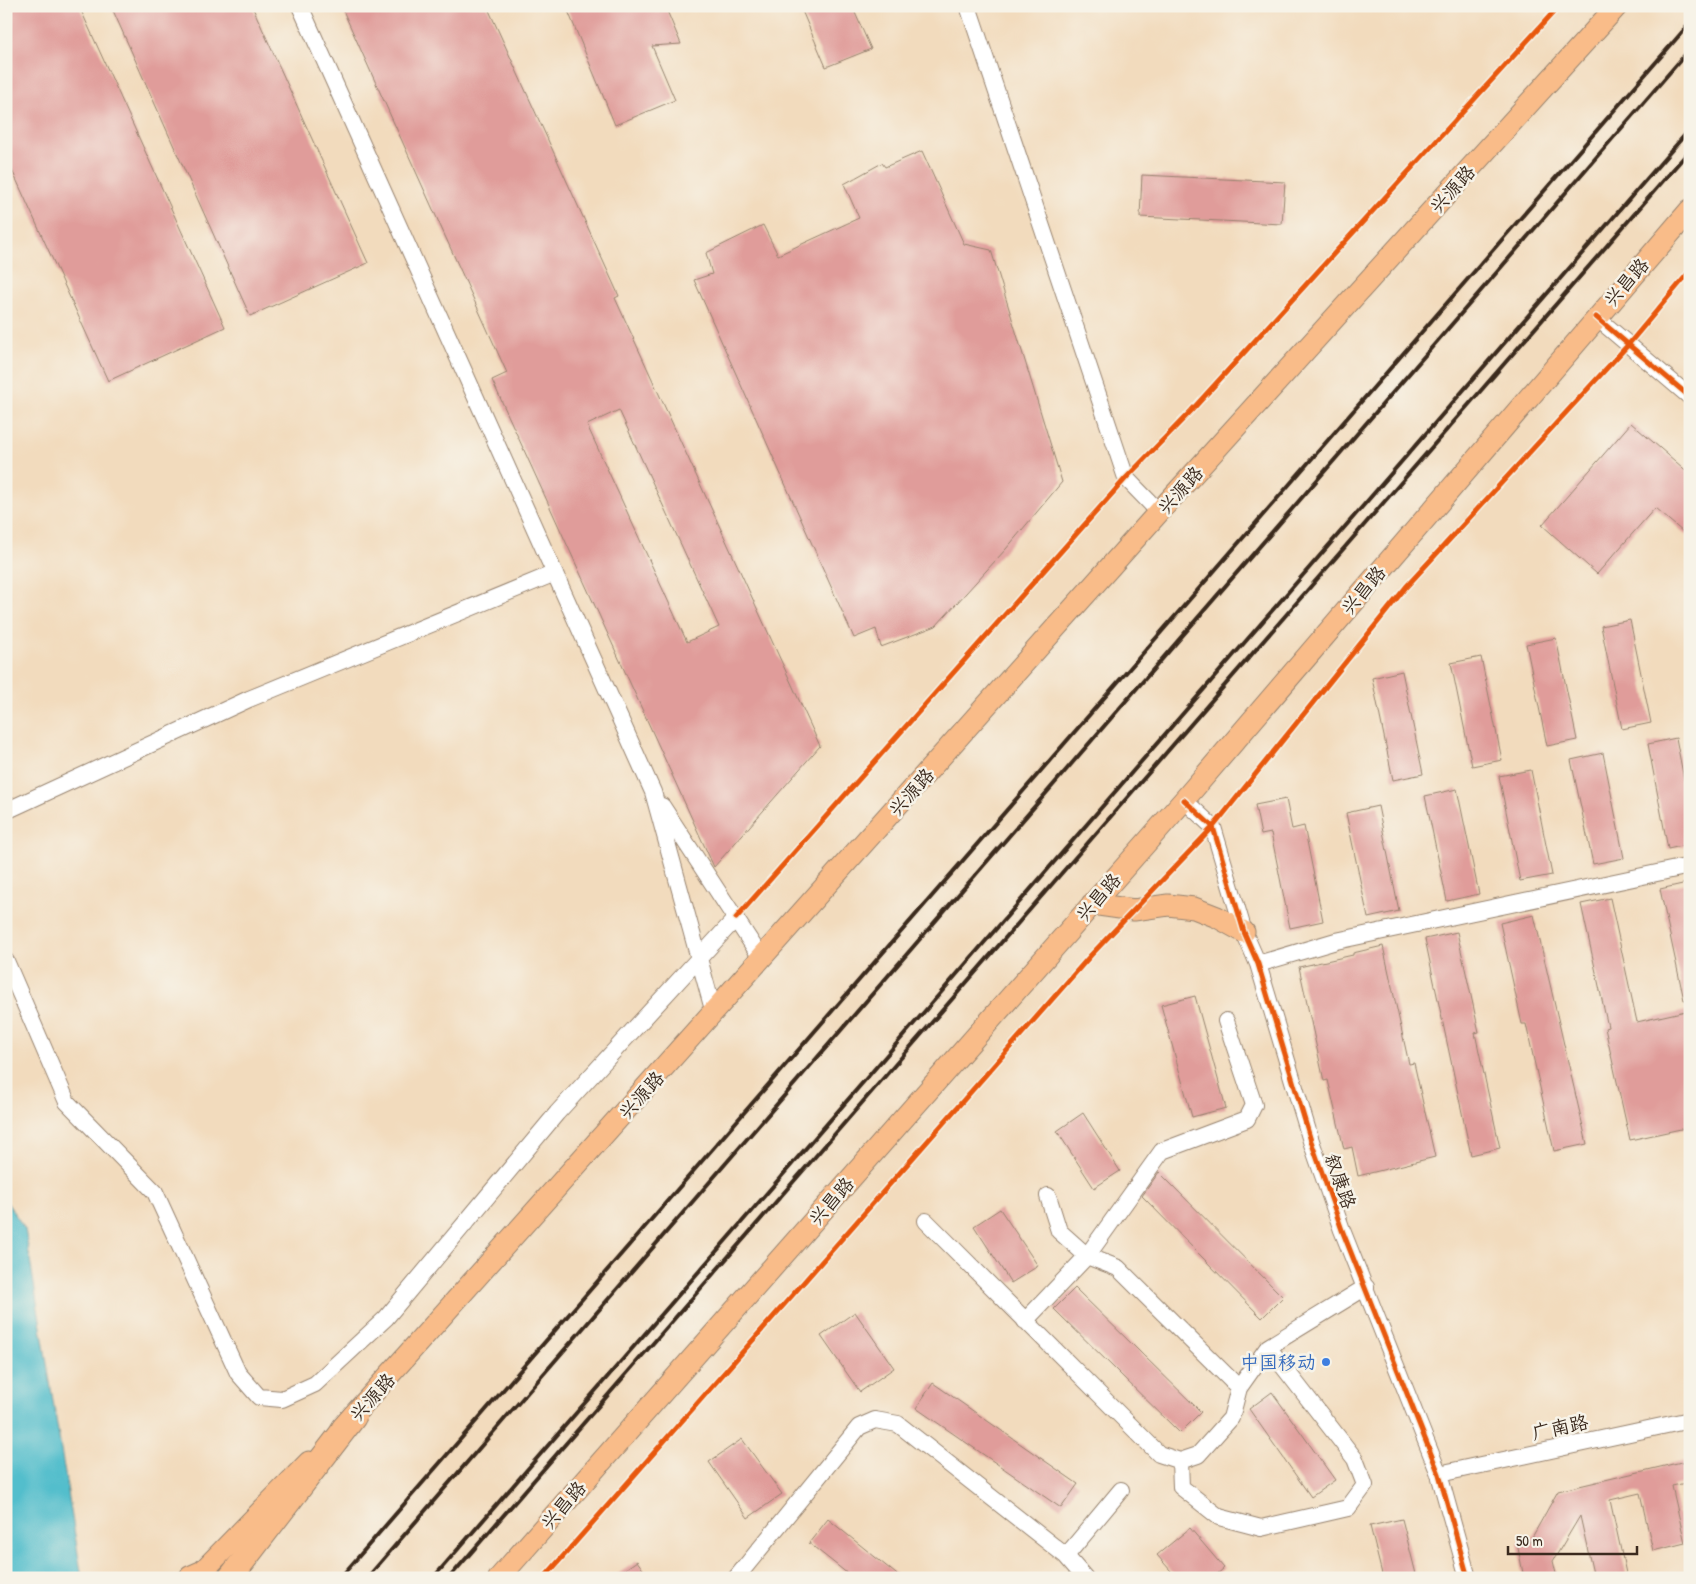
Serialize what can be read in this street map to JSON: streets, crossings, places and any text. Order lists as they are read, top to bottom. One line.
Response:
{"streets":{"main road":["兴源路","兴昌路"],"street":["叙康路","广南路"]},"crossings":[["兴昌路","叙康路"],["叙康路","广南路"]],"places":["中国移动"],"scale_bar":"50 m"}
